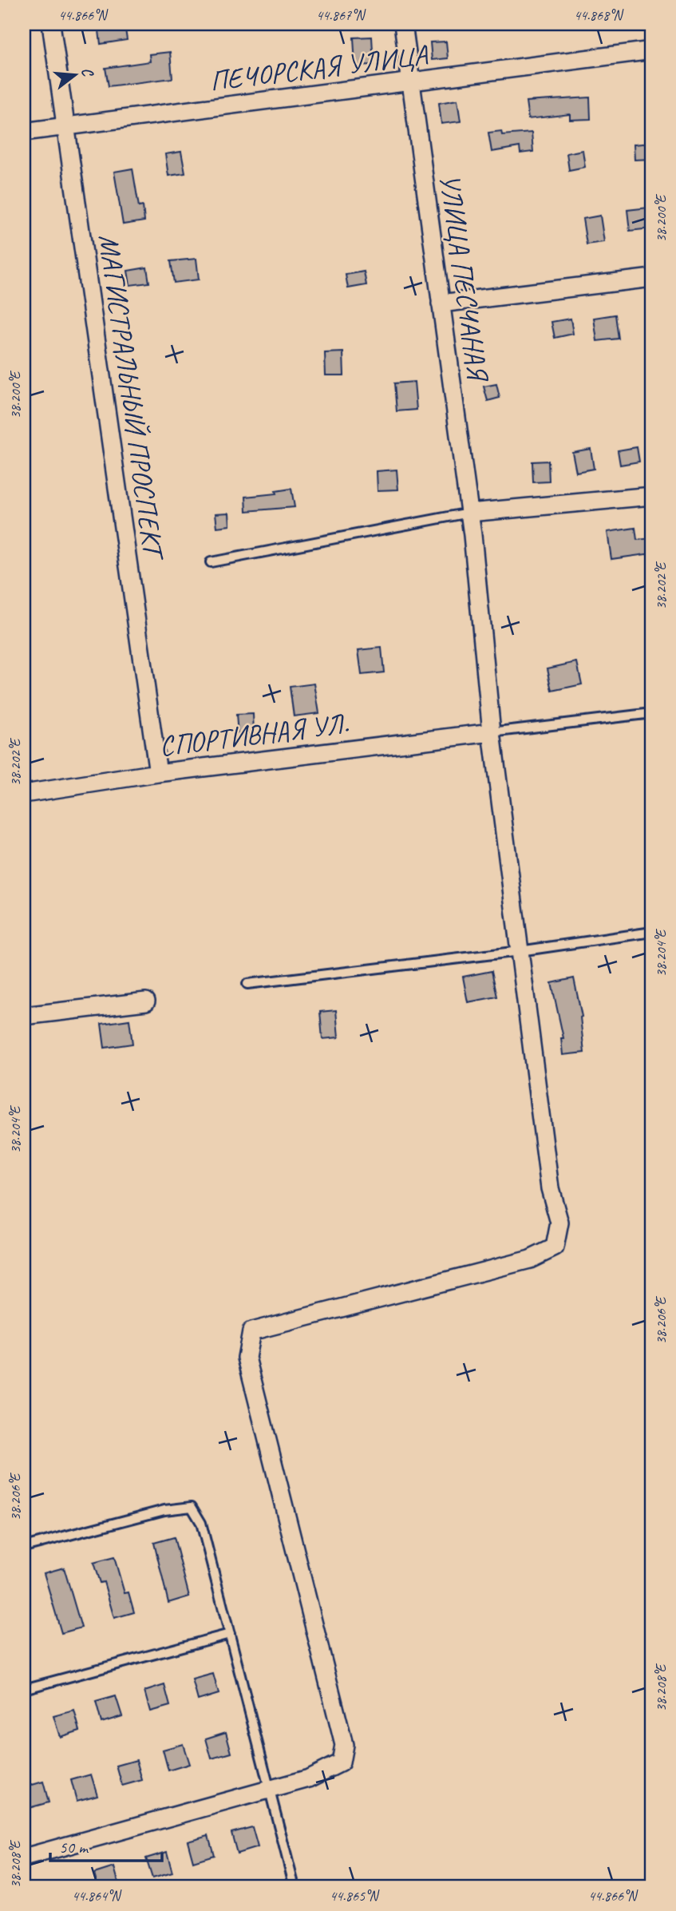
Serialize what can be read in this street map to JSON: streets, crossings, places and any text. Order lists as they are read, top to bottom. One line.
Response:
{"streets":{"street":["ПЕЧОРСКАЯ УЛИЦА","УЛИЦА ПЕСЧАНАЯ","МАГИСТРАЛЬНЫЙ ПРОСПЕКТ","СПОРТИВНАЯ УЛ."]},"crossings":[["ПЕЧОРСКАЯ УЛИЦА","УЛИЦА ПЕСЧАНАЯ"],["ПЕЧОРСКАЯ УЛИЦА","МАГИСТРАЛЬНЫЙ ПРОСПЕКТ"],["УЛИЦА ПЕСЧАНАЯ","СПОРТИВНАЯ УЛ."],["МАГИСТРАЛЬНЫЙ ПРОСПЕКТ","СПОРТИВНАЯ УЛ."]],"scale_bar":"50 m","north":"right","coordinates":["44.866°N","44.867°N","44.868°N","38.200°E","38.202°E","38.204°E","38.206°E","38.208°E","44.864°N","44.865°N"]}
